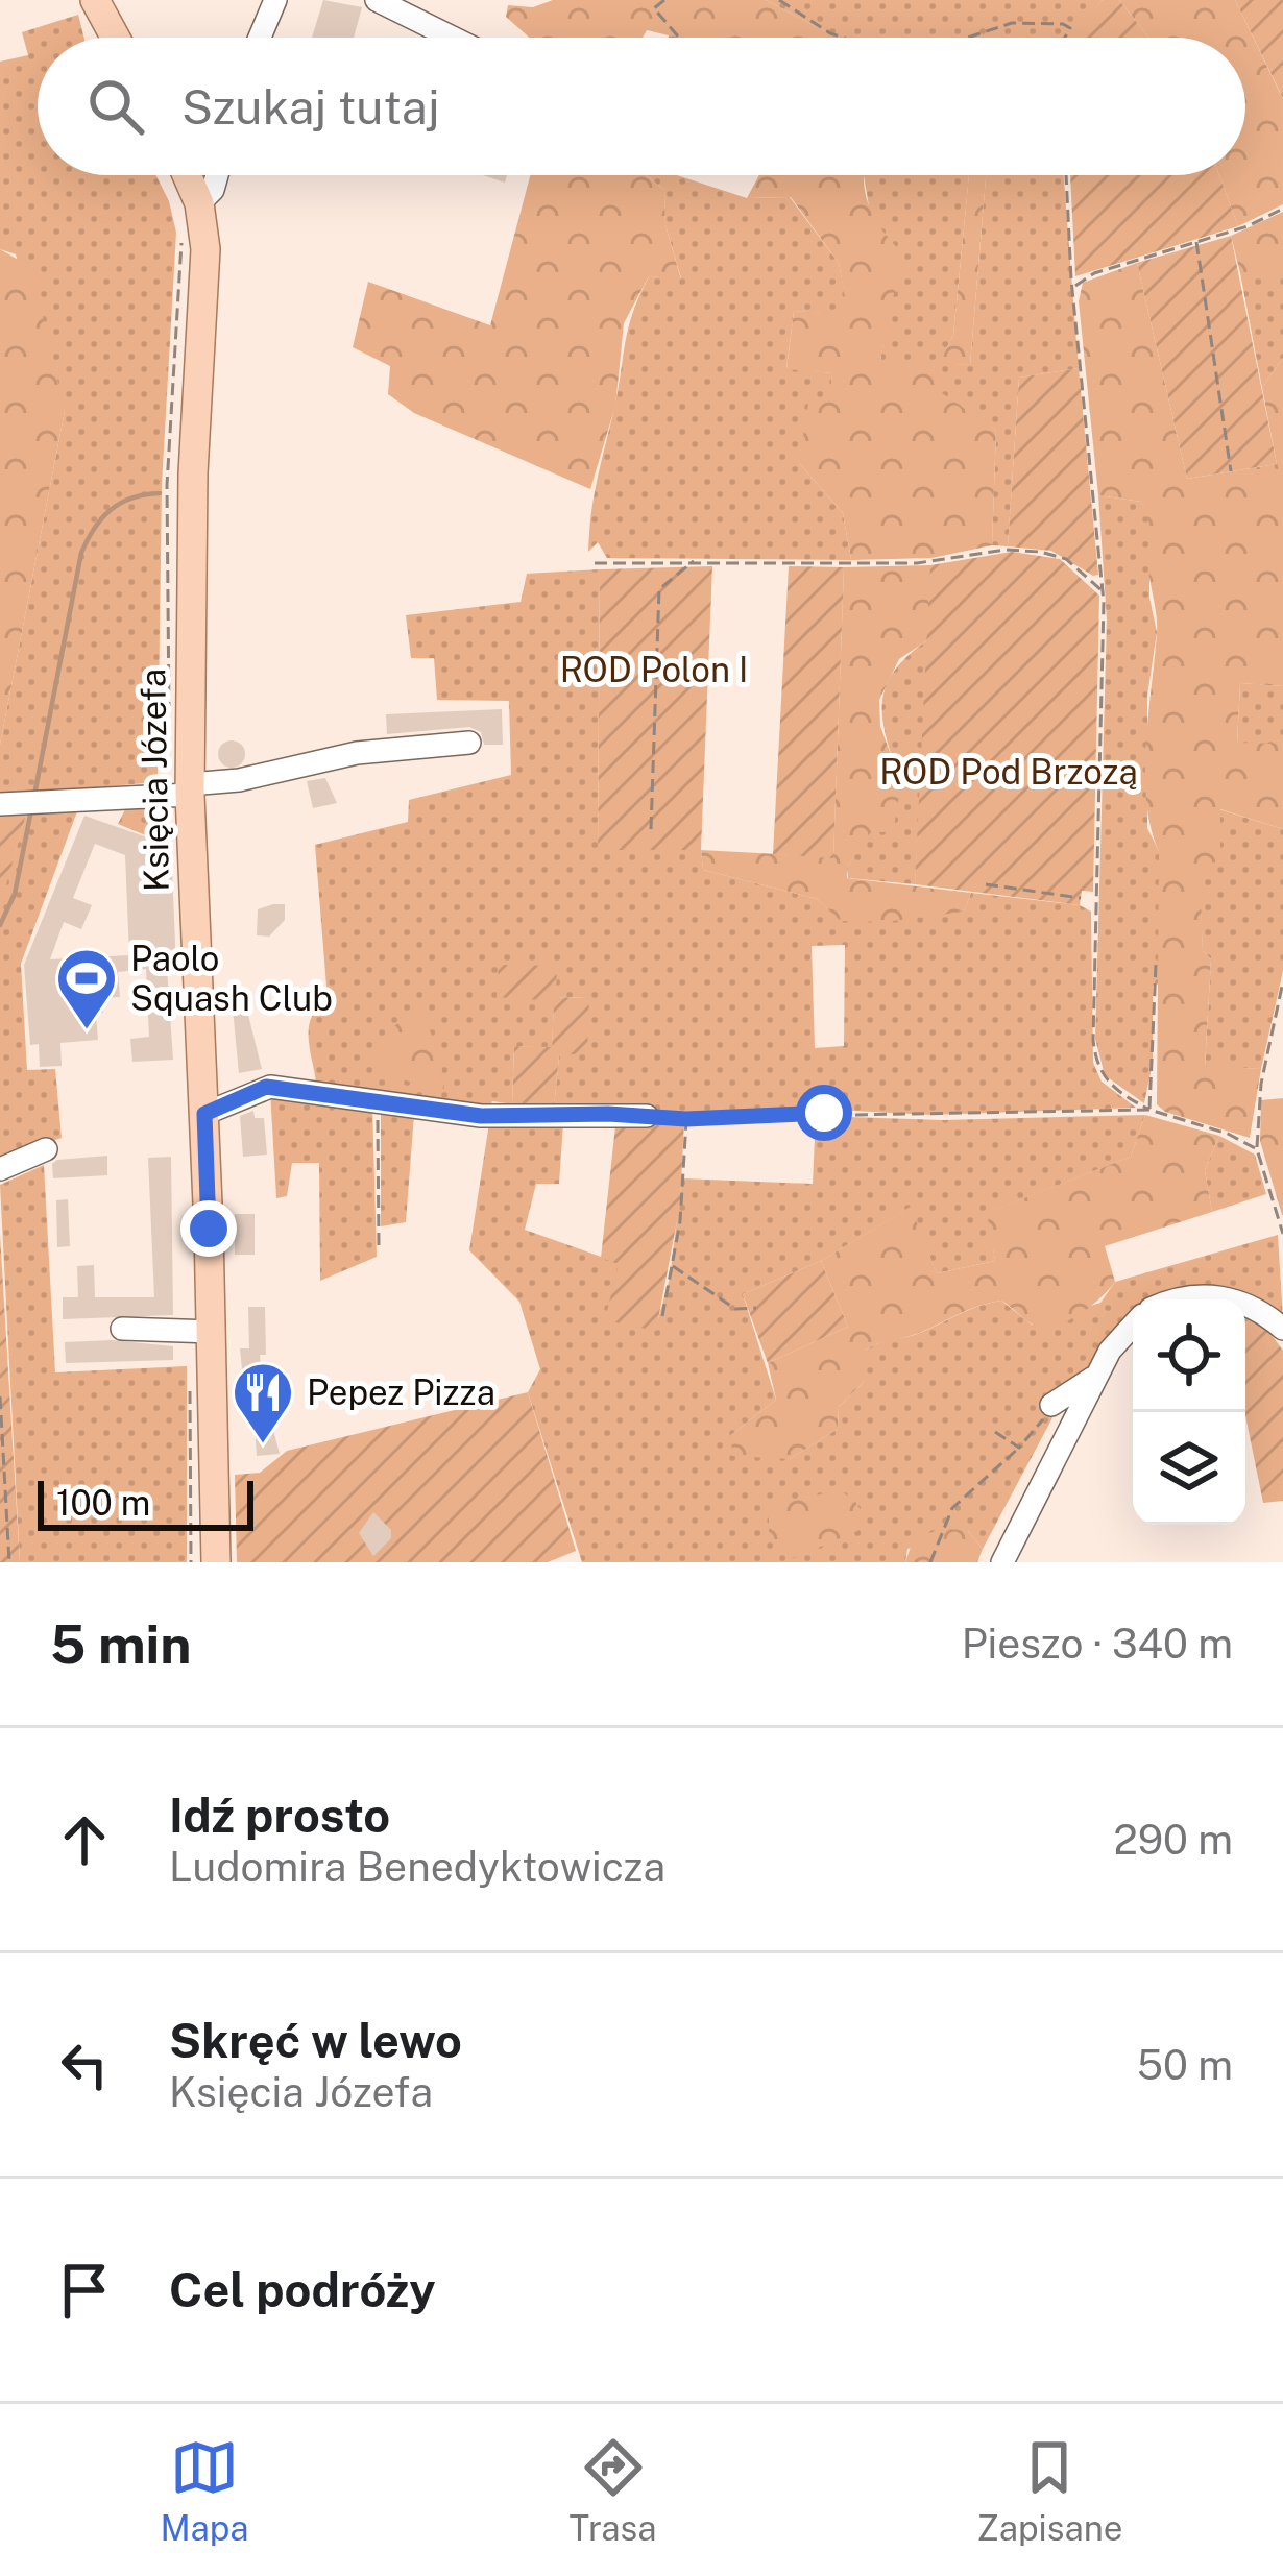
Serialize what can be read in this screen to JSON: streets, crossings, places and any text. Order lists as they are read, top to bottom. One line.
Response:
{"streets":{"main road":["Księcia Józefa"]},"parks":["ROD Polon I","ROD Pod Brzozą"],"places":{"sports":["Paolo Squash Club"],"restaurant":["Pepez Pizza"]},"scale_bar":"100 m","page":{"search":"Szukaj tutaj","scale":"100 m","heading":["5 min","Pieszo · 340 m"],"list":[["Idź prosto","Ludomira Benedyktowicza","290 m"],["Skręć w lewo","Księcia Józefa","50 m"],"Cel podróży"],"nav":["Mapa","Trasa","Zapisane"]}}
